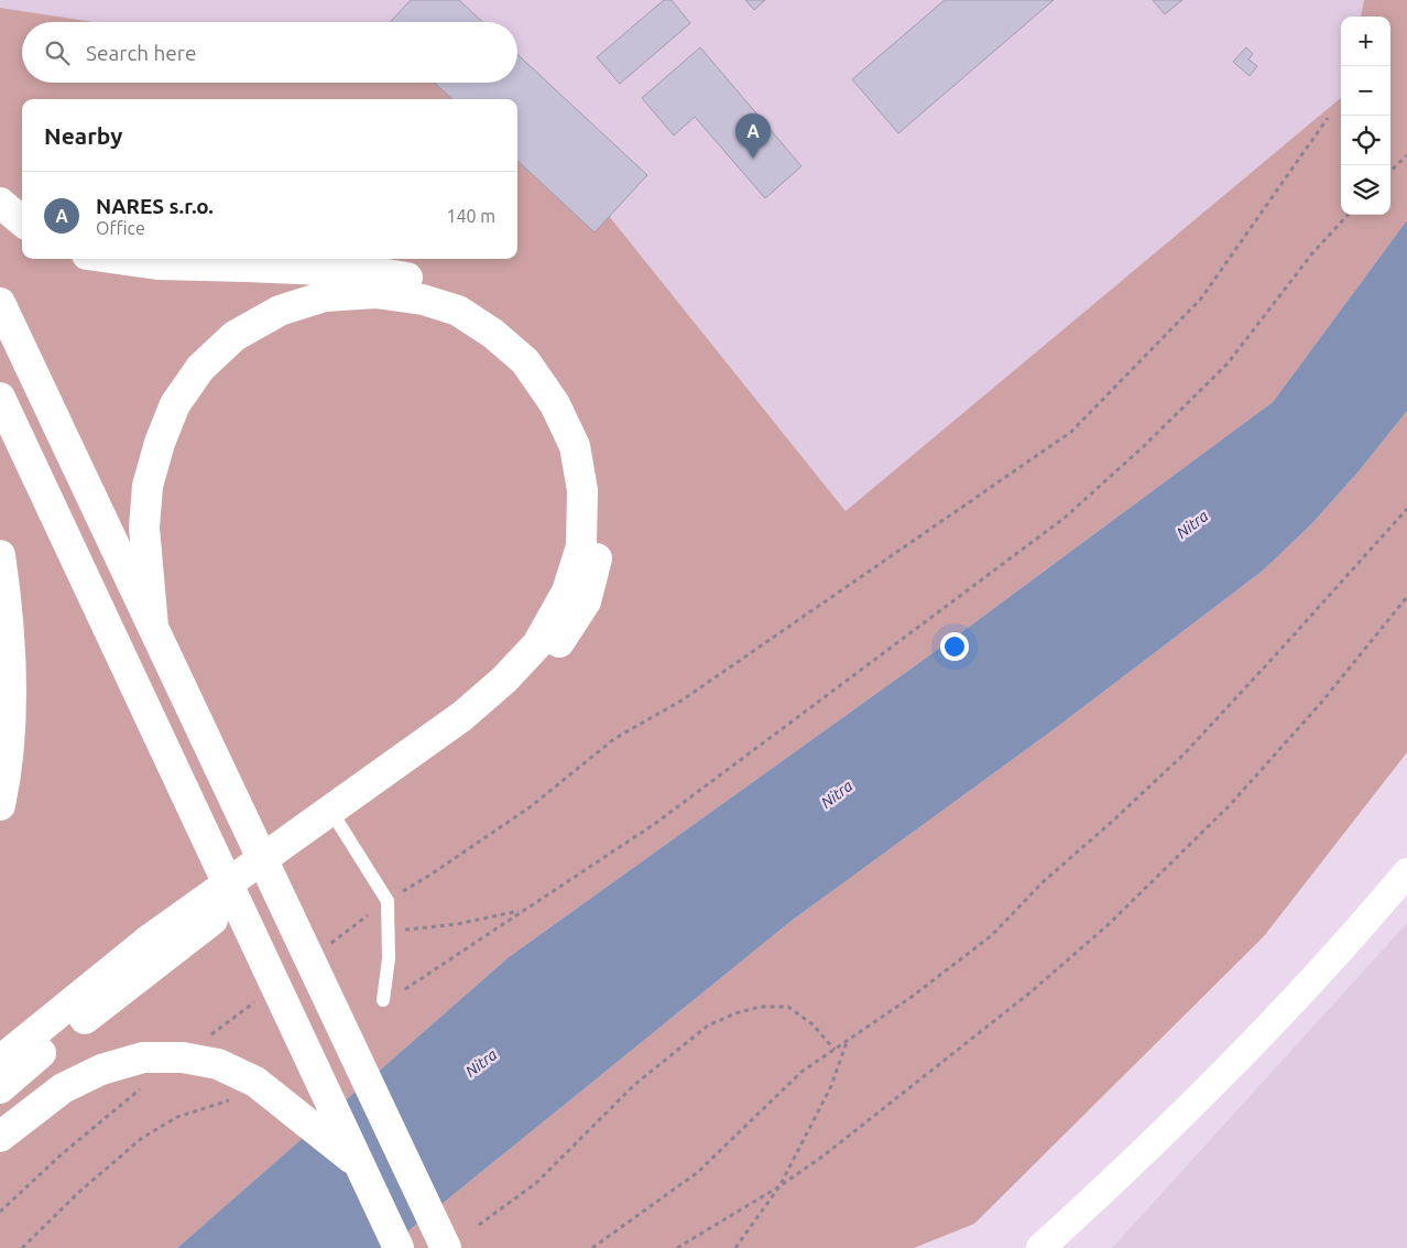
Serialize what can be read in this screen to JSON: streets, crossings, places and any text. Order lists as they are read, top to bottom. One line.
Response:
{"water":["Nitra"],"page":{"map_buttons":["+","−"],"search":"Search here","heading":"Nearby","pins":"A","list":[{"mark":"A","name":"NARES s.r.o.","note":"Office","value":"140 m"}]}}
